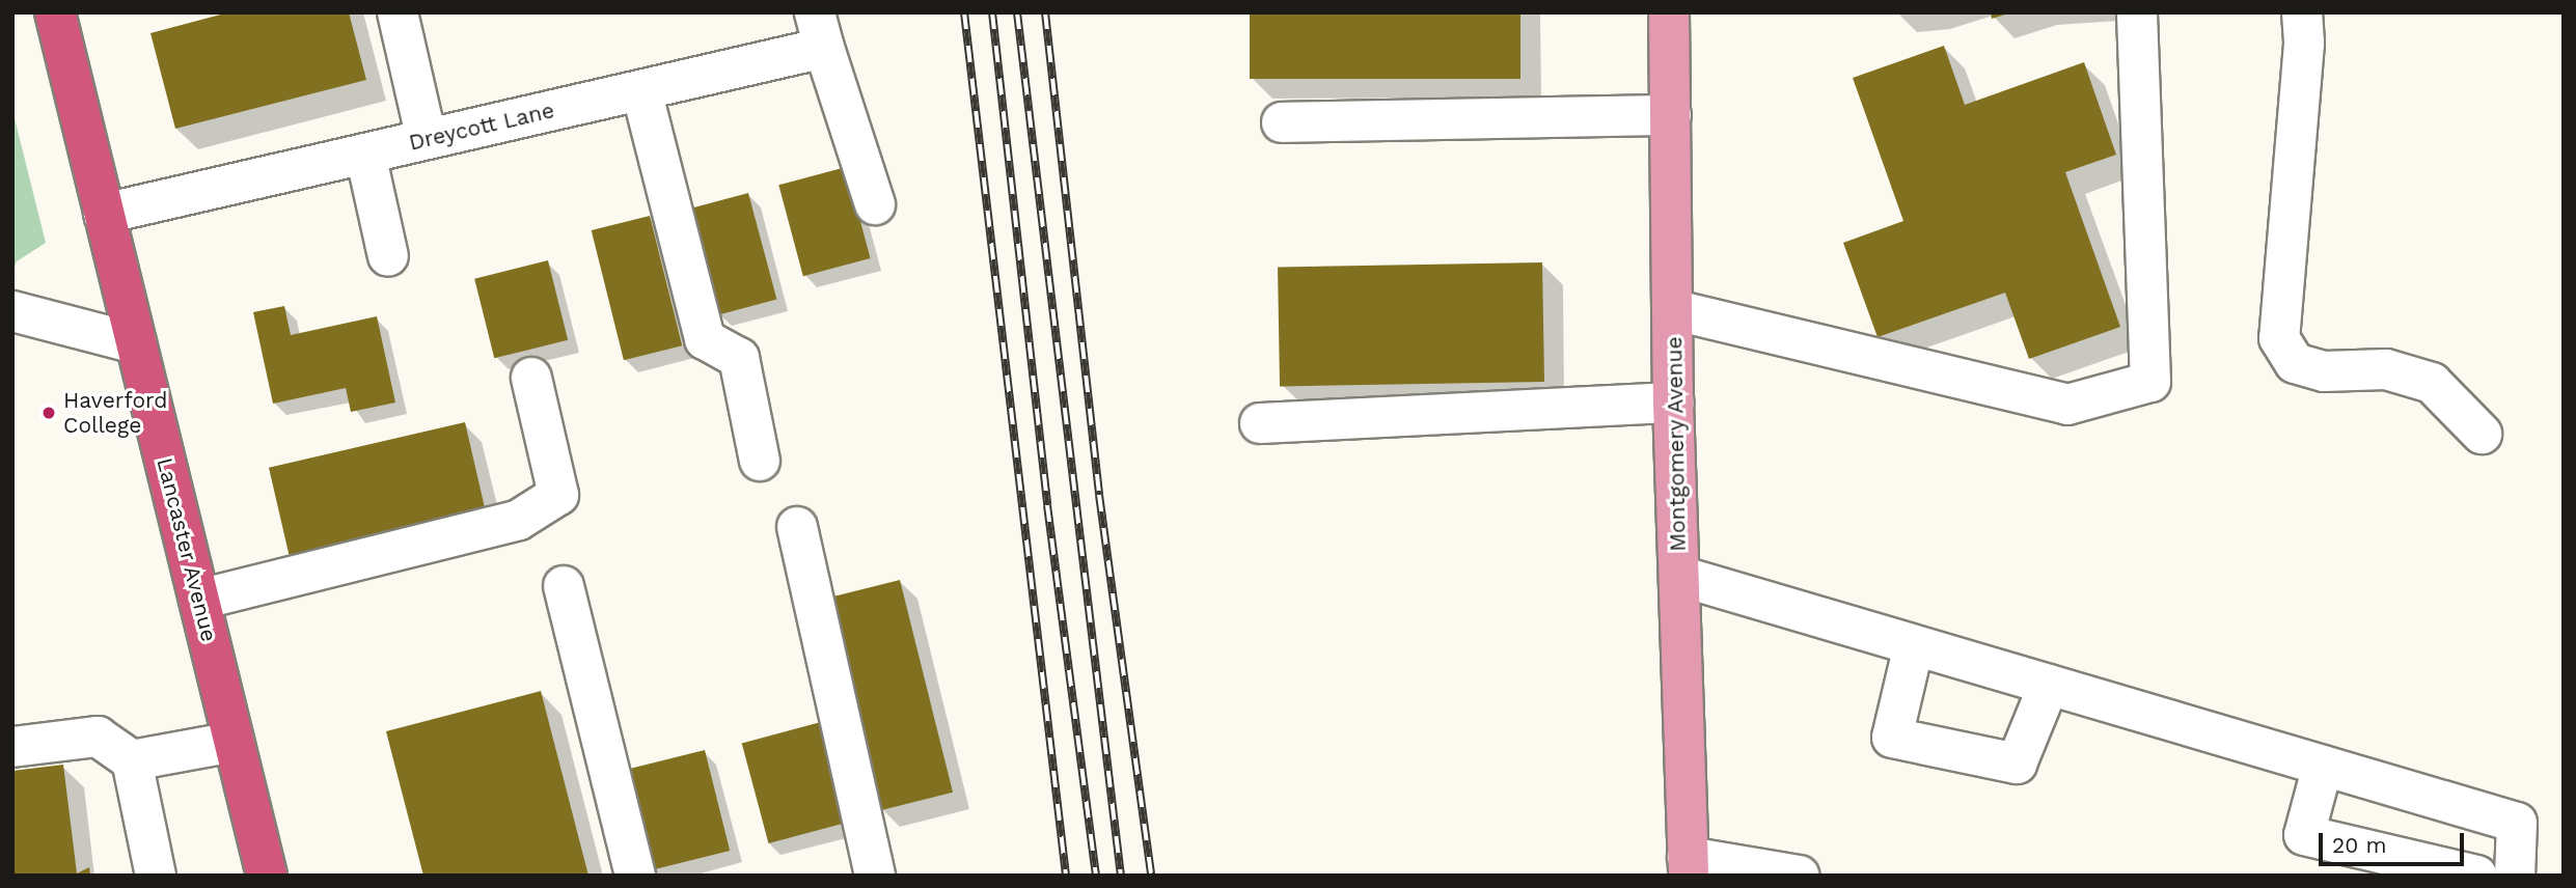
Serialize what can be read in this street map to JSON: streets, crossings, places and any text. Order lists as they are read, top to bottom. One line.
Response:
{"streets":{"highway":["Lancaster Avenue"],"main road":["Montgomery Avenue"],"street":["Dreycott Lane"]},"crossings":[["Dreycott Lane","Lancaster Avenue"]],"places":["Haverford College"],"scale_bar":"20 m"}
